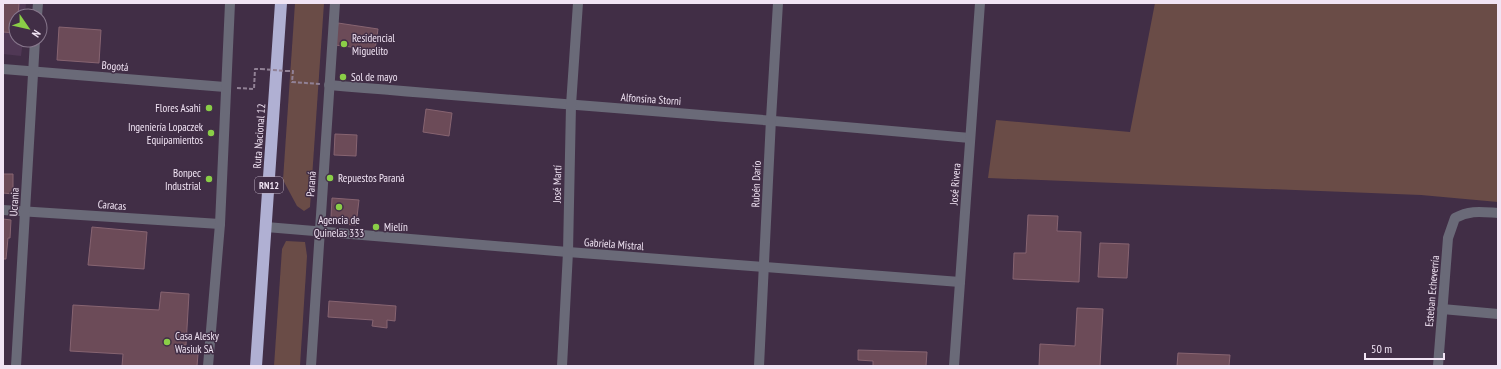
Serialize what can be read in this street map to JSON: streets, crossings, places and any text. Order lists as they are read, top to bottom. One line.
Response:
{"streets":{"highway":["Ruta Nacional 12","RN12"],"street":["Bogotá","Alfonsina Storni","Paraná","José Martí","Rubén Darío","José Rivera","Ucrania","Caracas","Gabriela Mistral","Esteban Echeverría"]},"crossings":[["Bogotá","Ucrania"],["Alfonsina Storni","Paraná"],["Alfonsina Storni","José Martí"],["Alfonsina Storni","Rubén Darío"],["Alfonsina Storni","José Rivera"],["Ruta Nacional 12","Gabriela Mistral"],["Paraná","Gabriela Mistral"],["José Martí","Gabriela Mistral"],["Rubén Darío","Gabriela Mistral"],["José Rivera","Gabriela Mistral"],["Ucrania","Caracas"]],"places":["Residencial Miguelito","Sol de mayo","Flores Asahi","Ingeniería Lopaczek Equipamientos","Repuestos Paraná","Bonpec Industrial","Agencia de Quinelas 333","Mielín","Casa Alesky Wasiuk SA"],"scale_bar":"50 m","north":"bottom right"}
